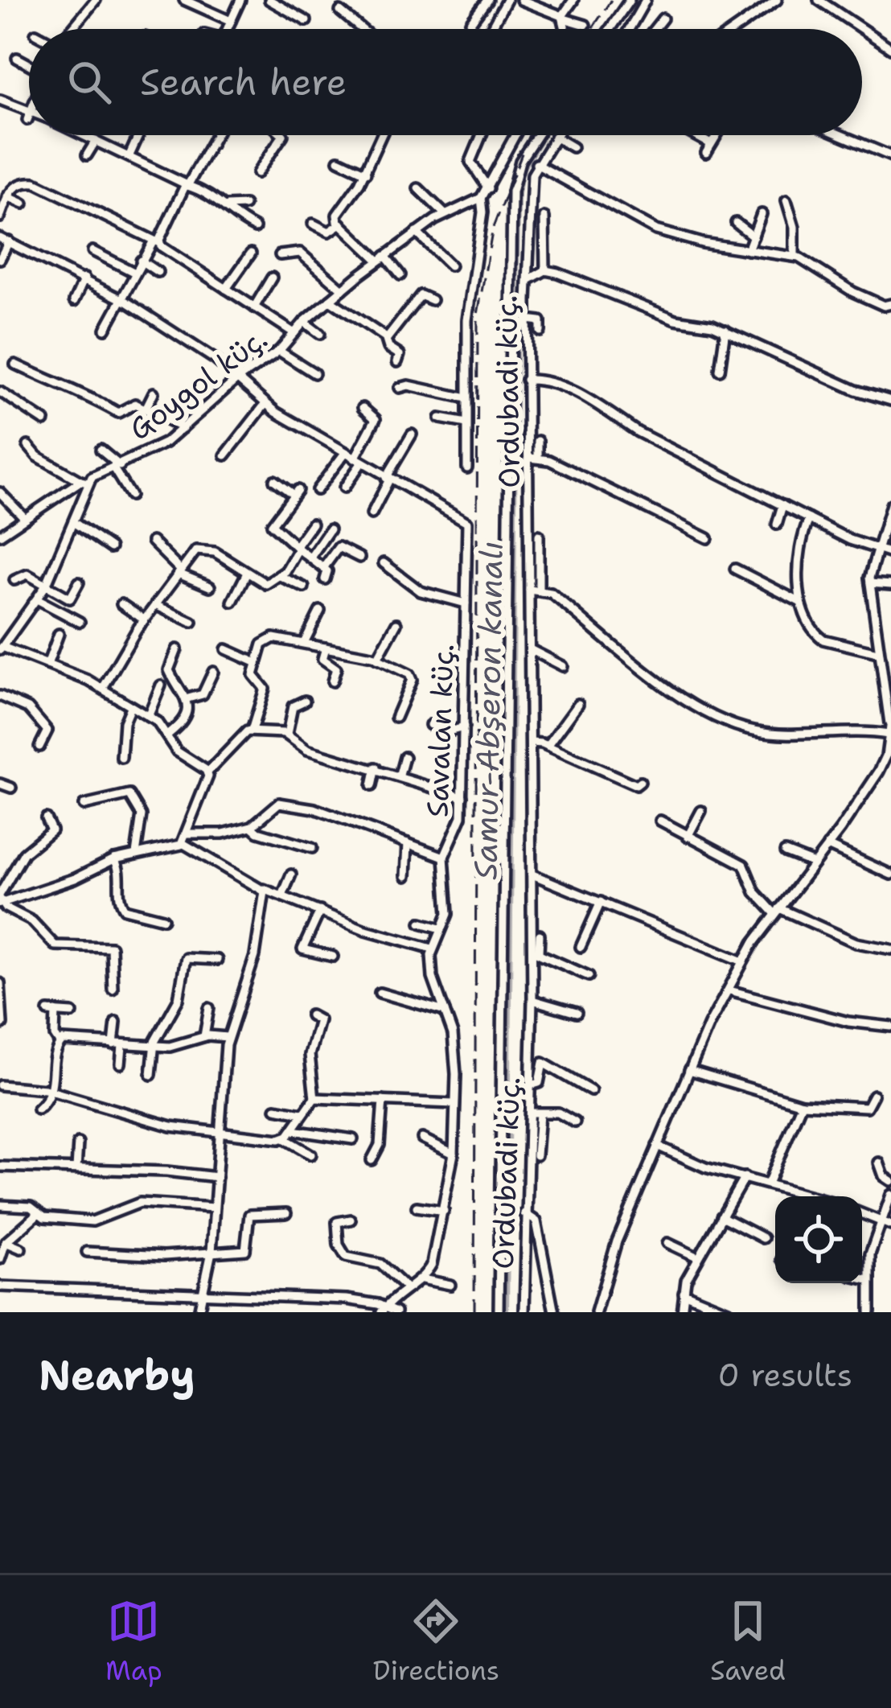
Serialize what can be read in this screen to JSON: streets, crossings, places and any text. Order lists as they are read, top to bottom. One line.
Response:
{"streets":{"street":["Goygol küç.","Ordubadi küç.","Savalan küç."]},"water":["Samur-Abşeron kanalı"],"page":{"search":"Search here","heading":["Nearby","0 results"],"nav":["Map","Directions","Saved"]}}
